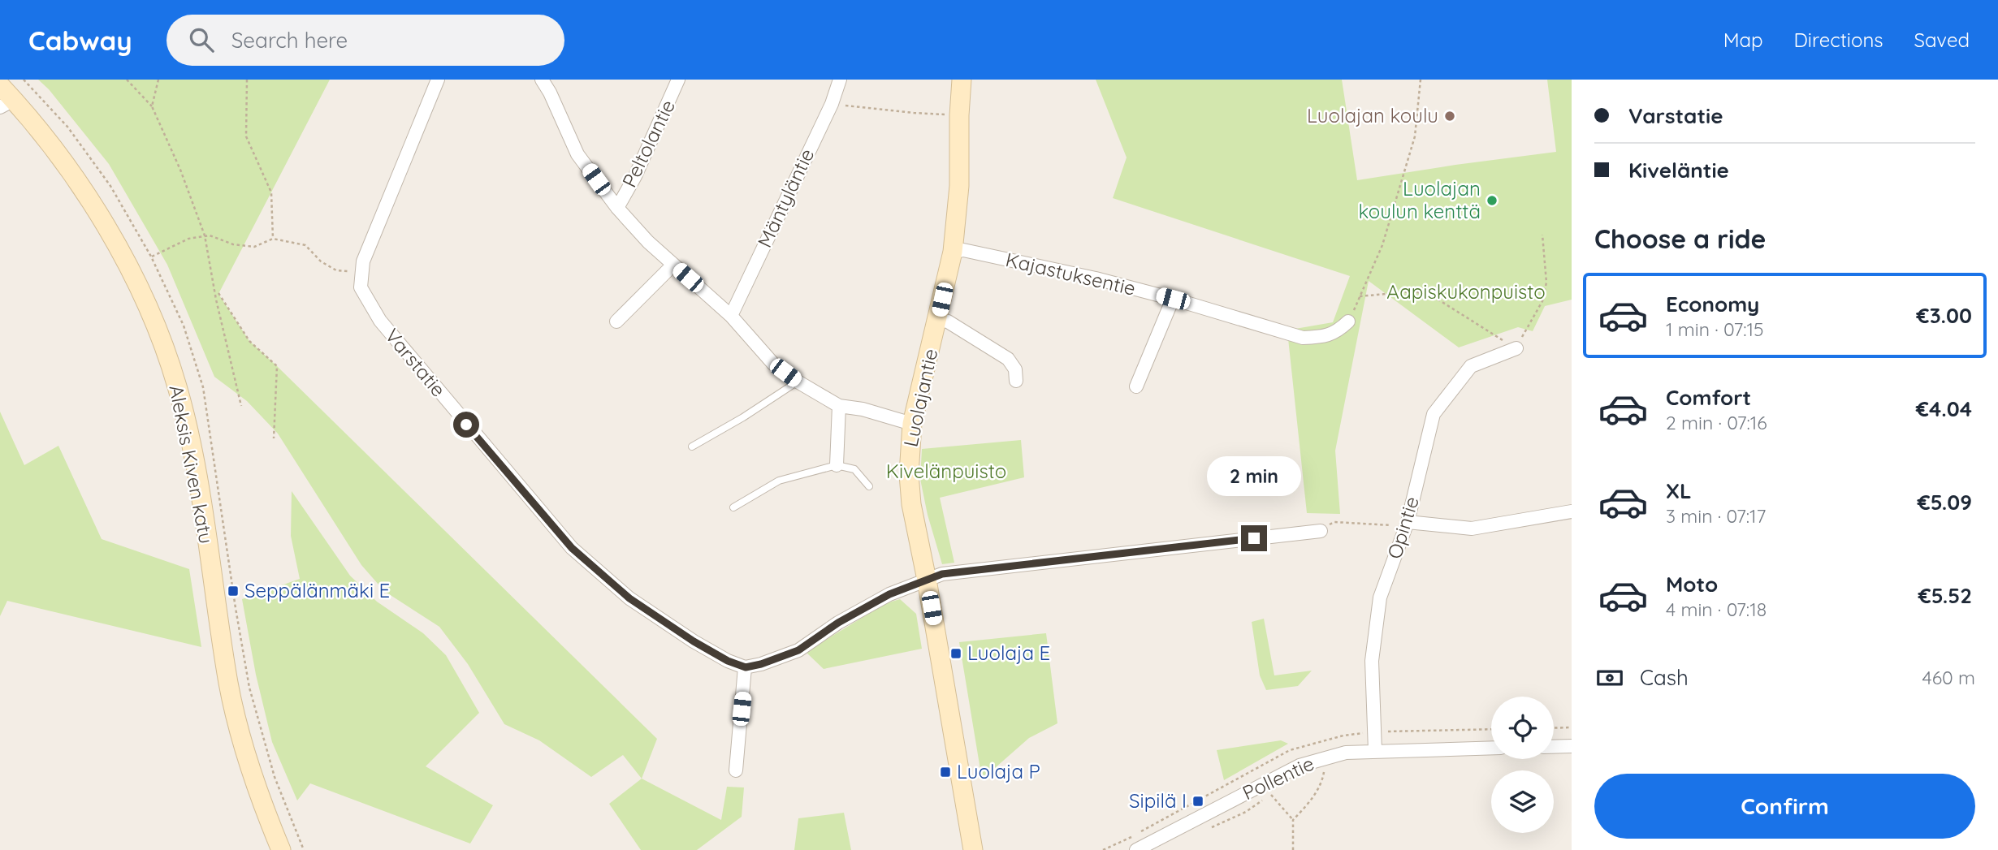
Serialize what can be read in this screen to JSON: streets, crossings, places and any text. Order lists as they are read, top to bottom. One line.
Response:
{"streets":{"main road":["Luolajantie","Aleksis Kiven katu"],"street":["Peltolantie","Mäntyläntie","Kajastuksentie","Varstatie","Opintie","Pollentie"]},"crossings":[["Kajastuksentie","Luolajantie"],["Opintie","Pollentie"]],"parks":["Aapiskukonpuisto","Kivelänpuisto"],"places":{"other":["Luolajan koulu","Luolajan koulun kenttä"],"transit":["Seppälänmäki E","Luolaja E","Luolaja P","Sipilä I"]},"page":{"header":"Cabway","search":"Search here","nav":["Map","Directions","Saved"],"banner":["Varstatie","Kiveläntie"],"heading":"Choose a ride","list":[{"name":"Economy","note":"1 min · 07:15","value":"€3.00"},{"name":"Comfort","note":"2 min · 07:16","value":"€4.04"},{"name":"XL","note":"3 min · 07:17","value":"€5.09"},{"name":"Moto","note":"4 min · 07:18","value":"€5.52"}],"bubble":"2 min","pay":["Cash","460 m"],"buttons":"Confirm"}}
